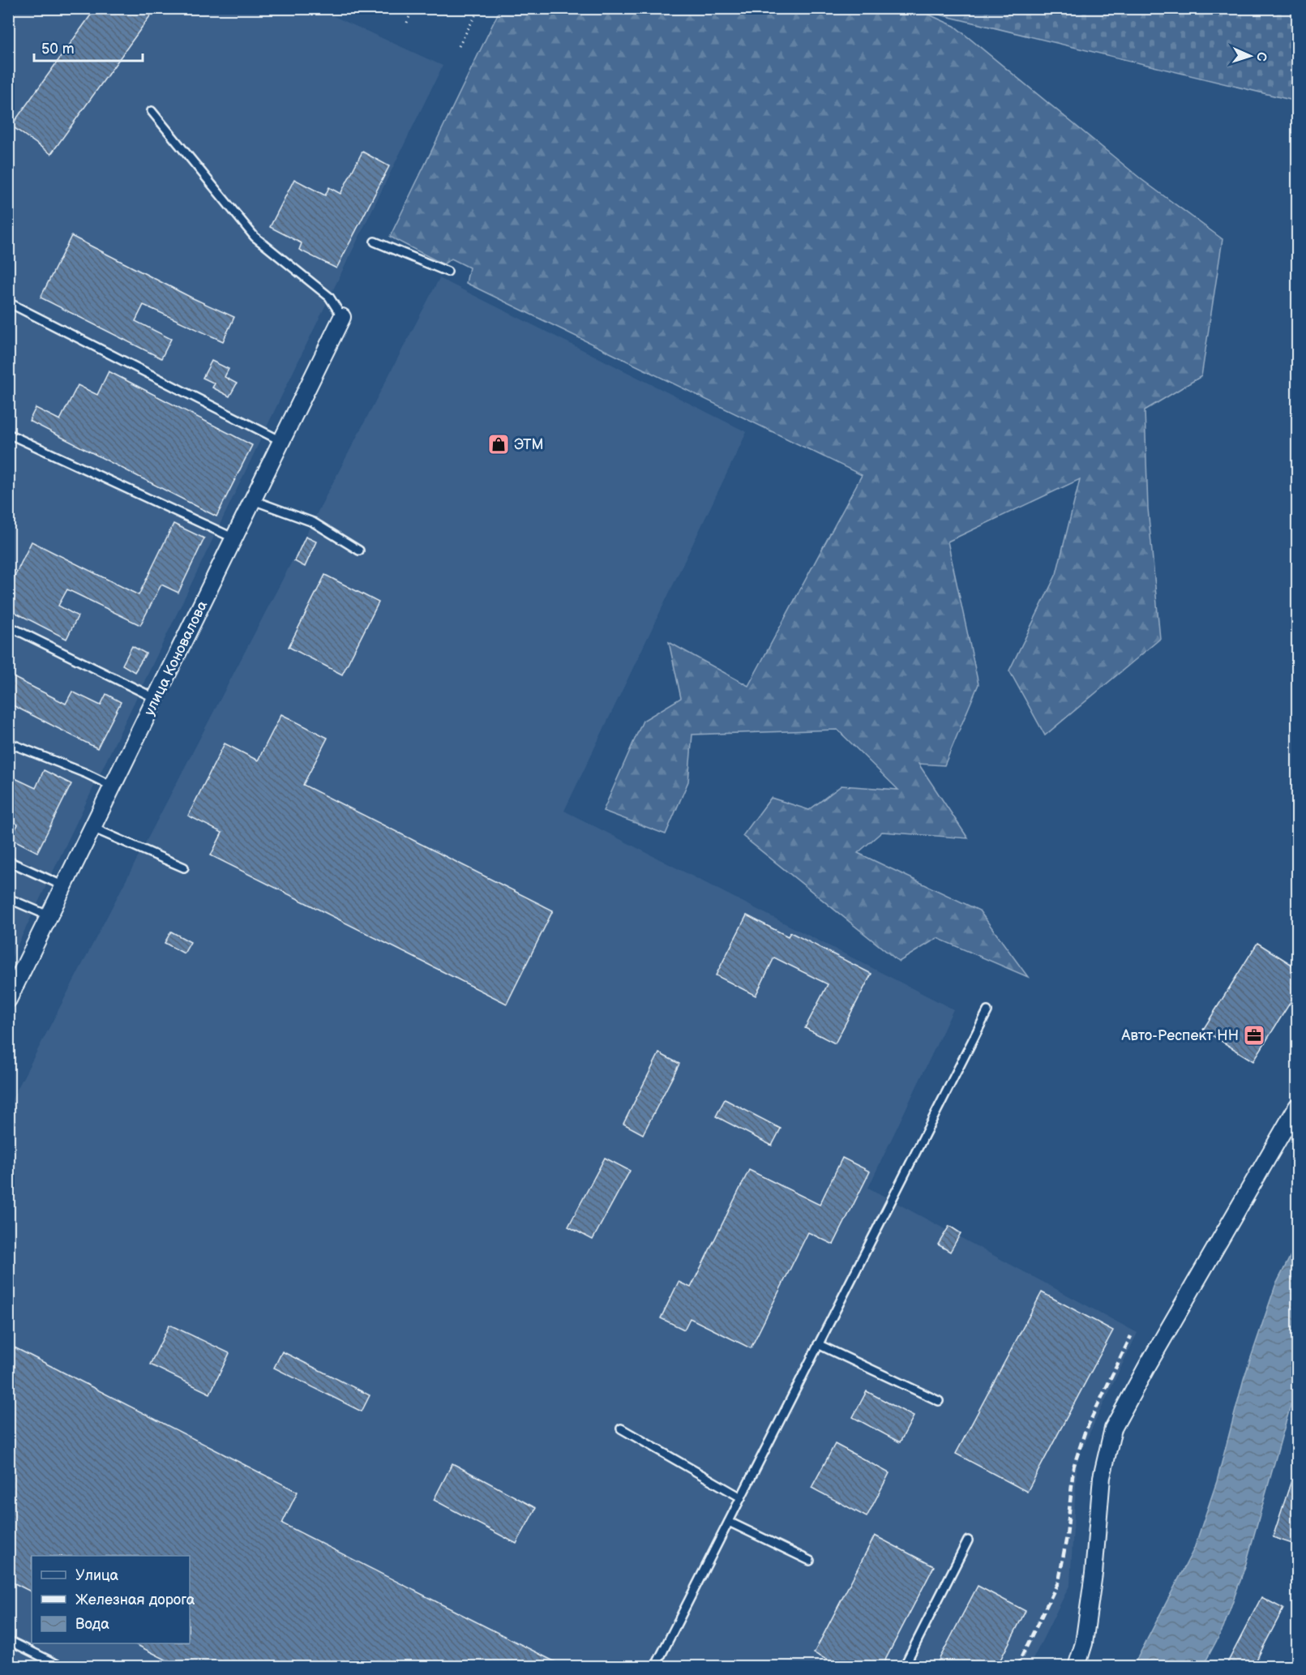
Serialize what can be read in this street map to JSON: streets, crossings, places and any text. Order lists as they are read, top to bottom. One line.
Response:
{"streets":{"street":["улица Коновалова"]},"places":{"shop":["ЭТМ"],"office":["Авто-Респект НН"]},"legend":["Улица","Железная дорога","Вода"],"scale_bar":"50 m","north":"right"}
